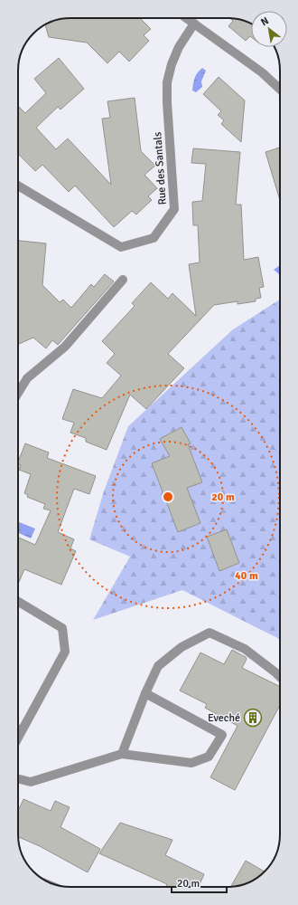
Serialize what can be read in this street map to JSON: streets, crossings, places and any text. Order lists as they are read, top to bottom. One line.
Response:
{"streets":{"street":["Rue des Santals"]},"places":{"building":["Eveché"]},"scale_bar":"20 m","north":"top left","rings":["20 m","40 m"]}
